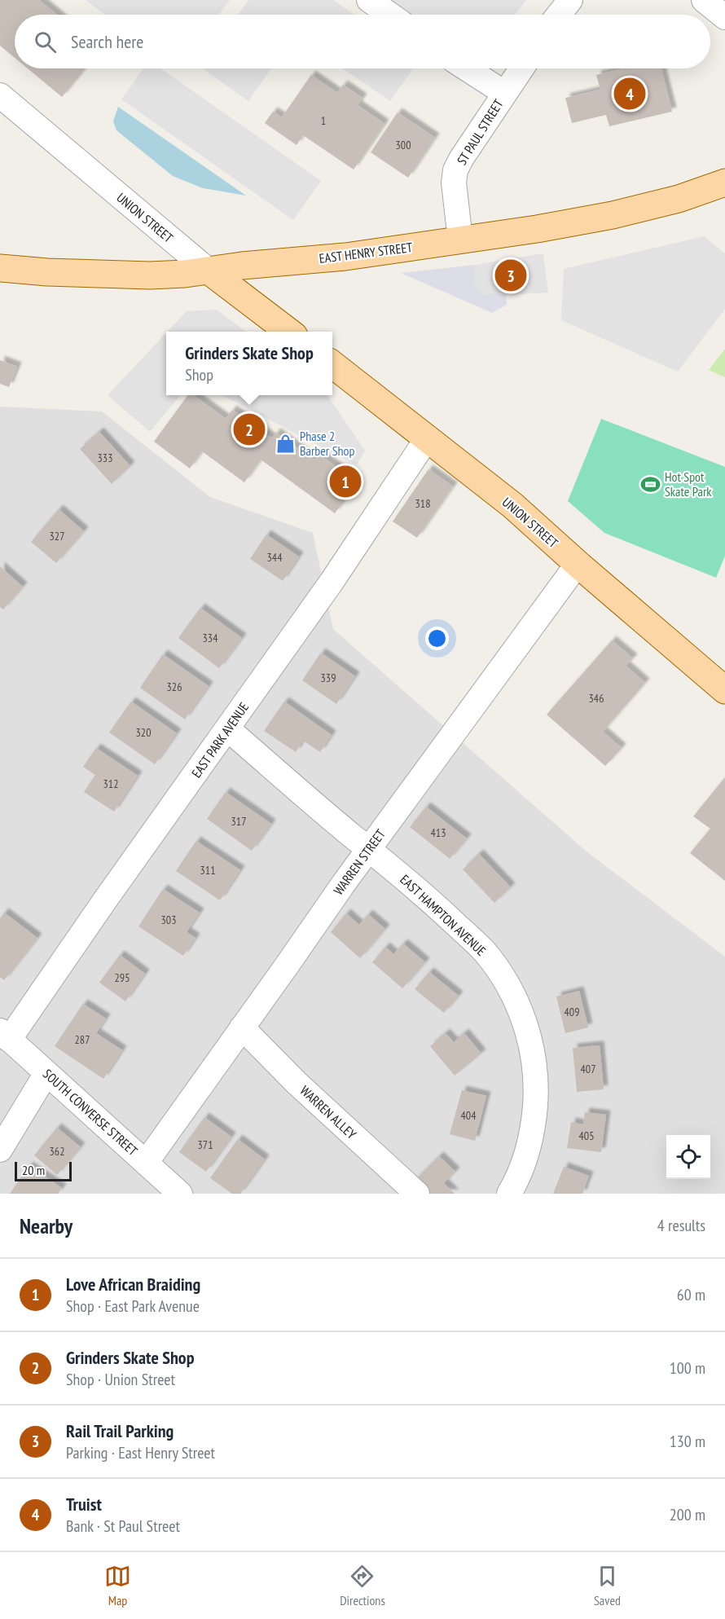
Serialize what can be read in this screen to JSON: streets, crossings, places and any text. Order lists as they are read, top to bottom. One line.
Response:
{"streets":{"main road":["UNION STREET","EAST HENRY STREET"],"street":["ST PAUL STREET","EAST PARK AVENUE","WARREN STREET","EAST HAMPTON AVENUE","SOUTH CONVERSE STREET","WARREN ALLEY"]},"crossings":[["ST PAUL STREET","EAST HENRY STREET"],["UNION STREET","EAST HENRY STREET"],["UNION STREET","EAST PARK AVENUE"],["UNION STREET","WARREN STREET"],["EAST PARK AVENUE","EAST HAMPTON AVENUE"],["EAST PARK AVENUE","SOUTH CONVERSE STREET"],["WARREN STREET","EAST HAMPTON AVENUE"],["WARREN STREET","SOUTH CONVERSE STREET"],["WARREN STREET","WARREN ALLEY"]],"places":{"shop":["Phase 2 Barber Shop"],"sports":["Hot Spot Skate Park"]},"house_numbers":["1","300","333","318","327","344","334","339","326","346","320","312","317","413","311","303","295","409","287","407","404","405","371","362"],"scale_bar":"20 m","page":{"search":"Search here","pins":["4","3","2","1"],"popup":["Grinders Skate Shop","Shop"],"scale":"20 m","heading":["Nearby","4 results"],"list":[{"mark":"1","name":"Love African Braiding","note":"Shop · East Park Avenue","value":"60 m"},{"mark":"2","name":"Grinders Skate Shop","note":"Shop · Union Street","value":"100 m"},{"mark":"3","name":"Rail Trail Parking","note":"Parking · East Henry Street","value":"130 m"},{"mark":"4","name":"Truist","note":"Bank · St Paul Street","value":"200 m"}],"nav":["Map","Directions","Saved"]}}
